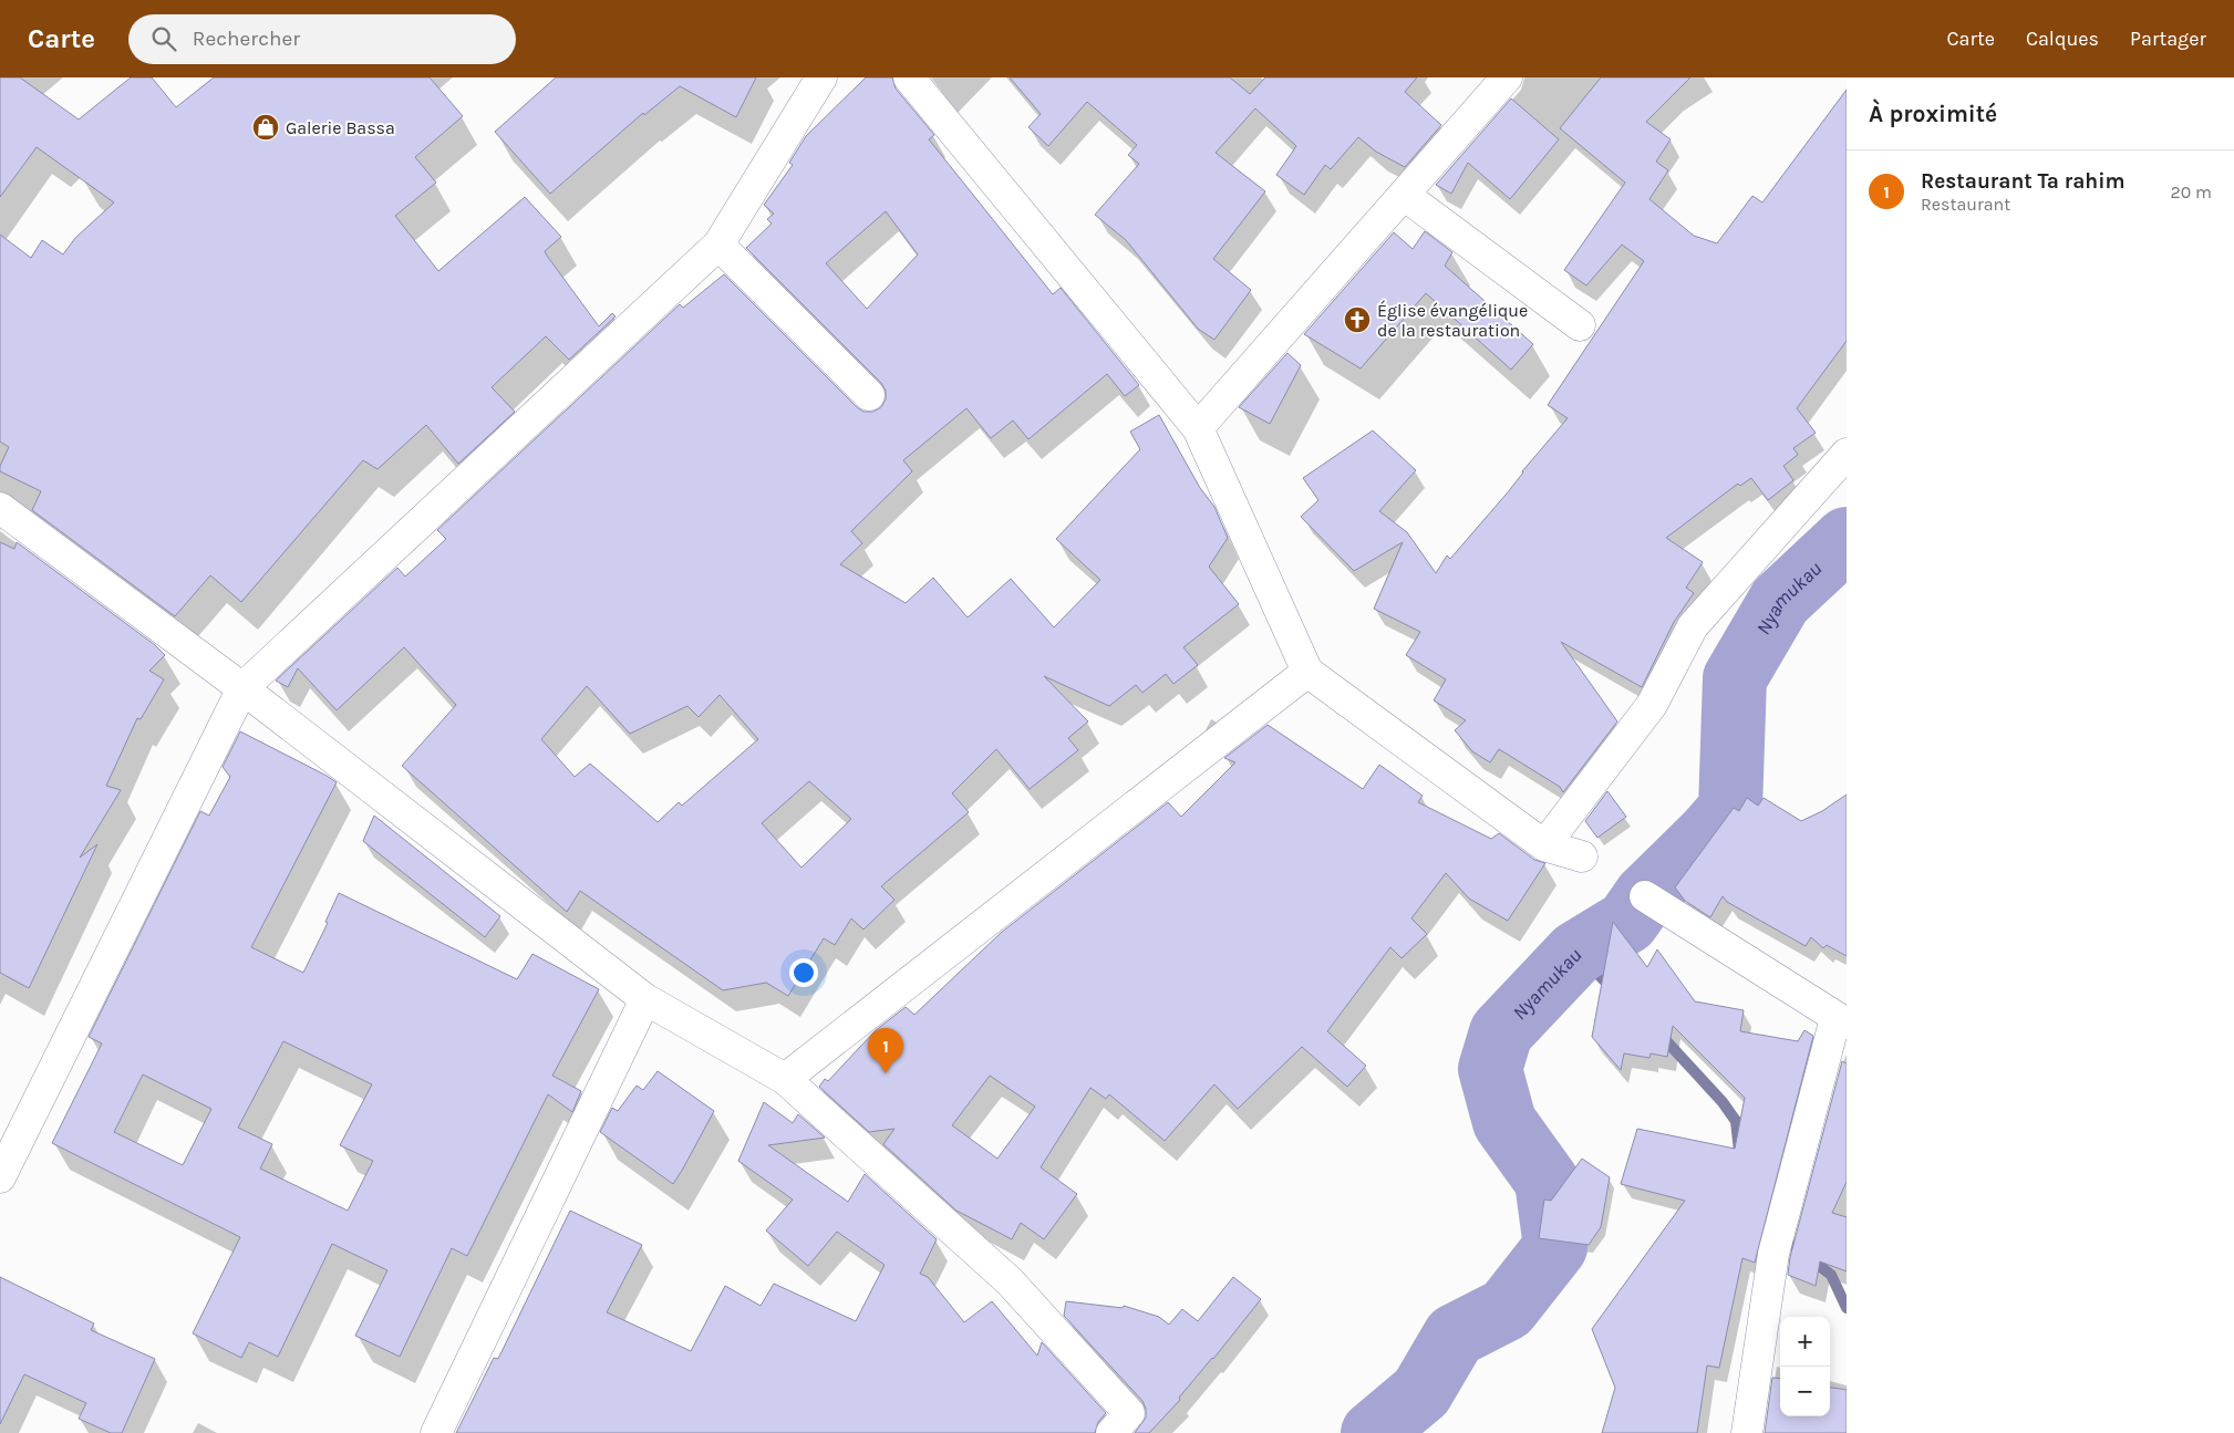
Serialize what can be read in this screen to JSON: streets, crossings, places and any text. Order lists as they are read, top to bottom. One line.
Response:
{"water":["Nyamukau"],"places":{"shop":["Galerie Bassa"],"church":["Église évangélique de la restauration"]},"page":{"header":"Carte","search":"Rechercher","nav":["Carte","Calques","Partager"],"heading":"À proximité","list":[{"mark":"1","name":"Restaurant Ta rahim","note":"Restaurant","value":"20 m"}],"pins":"1","map_buttons":["+","−"]}}
